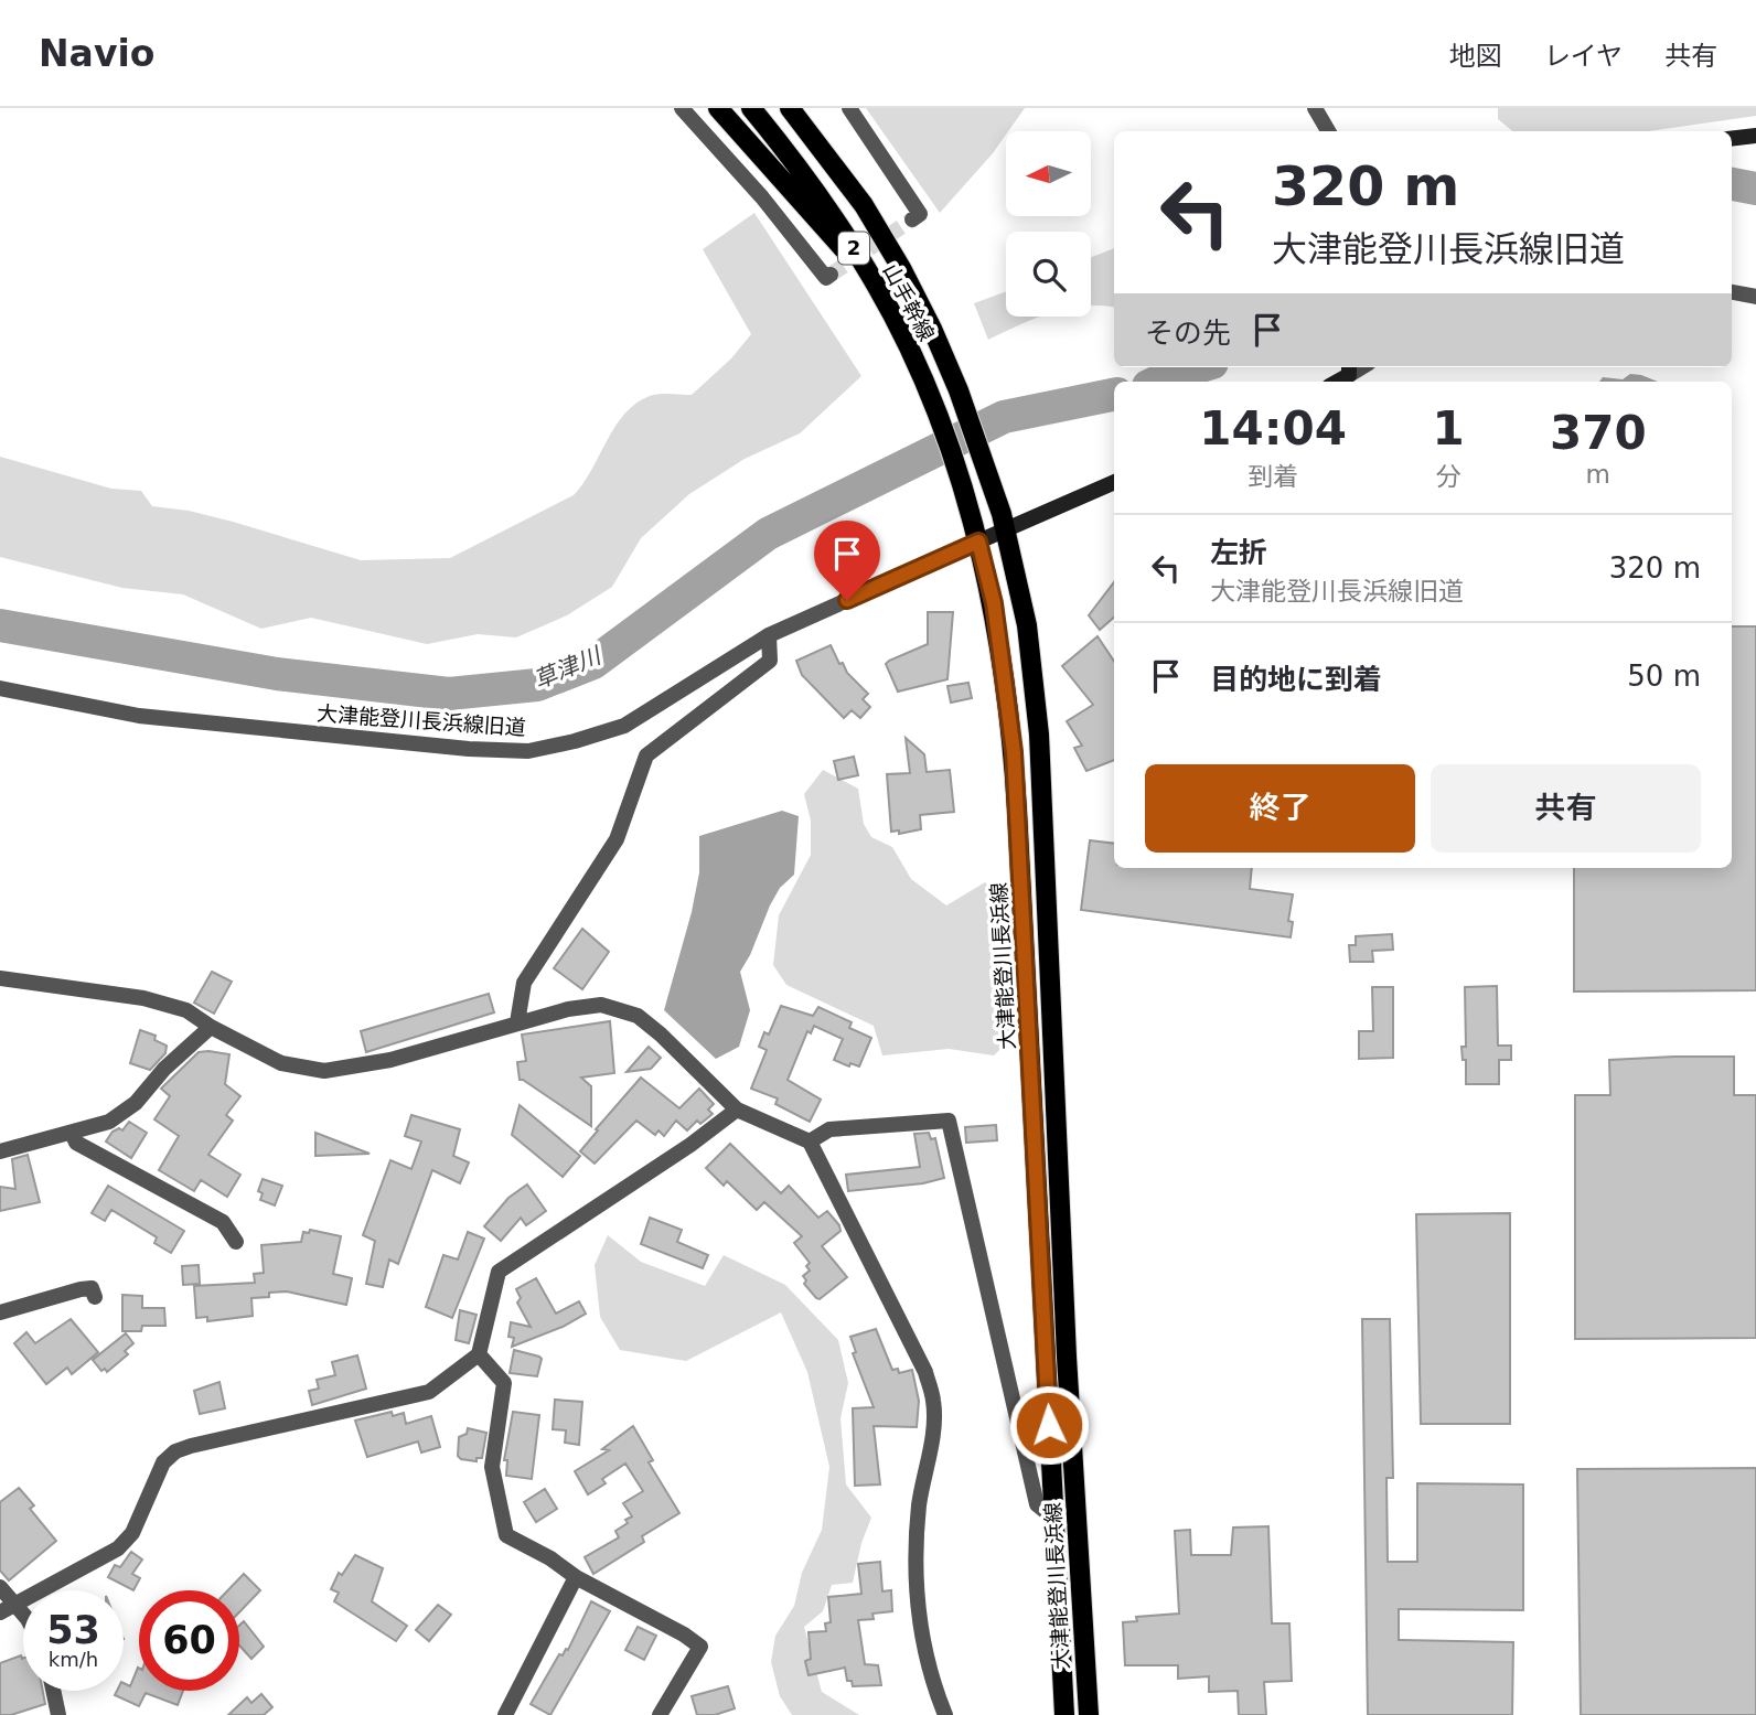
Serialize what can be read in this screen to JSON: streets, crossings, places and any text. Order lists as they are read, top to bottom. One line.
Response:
{"streets":{"main road":["2","山手幹線","大津能登川長浜線"],"street":["大津能登川長浜線旧道"]},"crossings":[["山手幹線","大津能登川長浜線旧道"],["山手幹線","大津能登川長浜線"],["大津能登川長浜線旧道","大津能登川長浜線"]],"water":["草津川"],"north":"left","page":{"header":"Navio","nav":["地図","レイヤ","共有"],"turn":["320 m","大津能登川長浜線旧道"],"then":"その先","eta":["14:04","到着","1","分","370","m"],"list":[{"name":"左折","note":"大津能登川長浜線旧道","value":"320 m"},{"name":"目的地に到着","value":"50 m"}],"buttons":["終了","共有"],"speed":"53 km/h","limit":"60"}}
